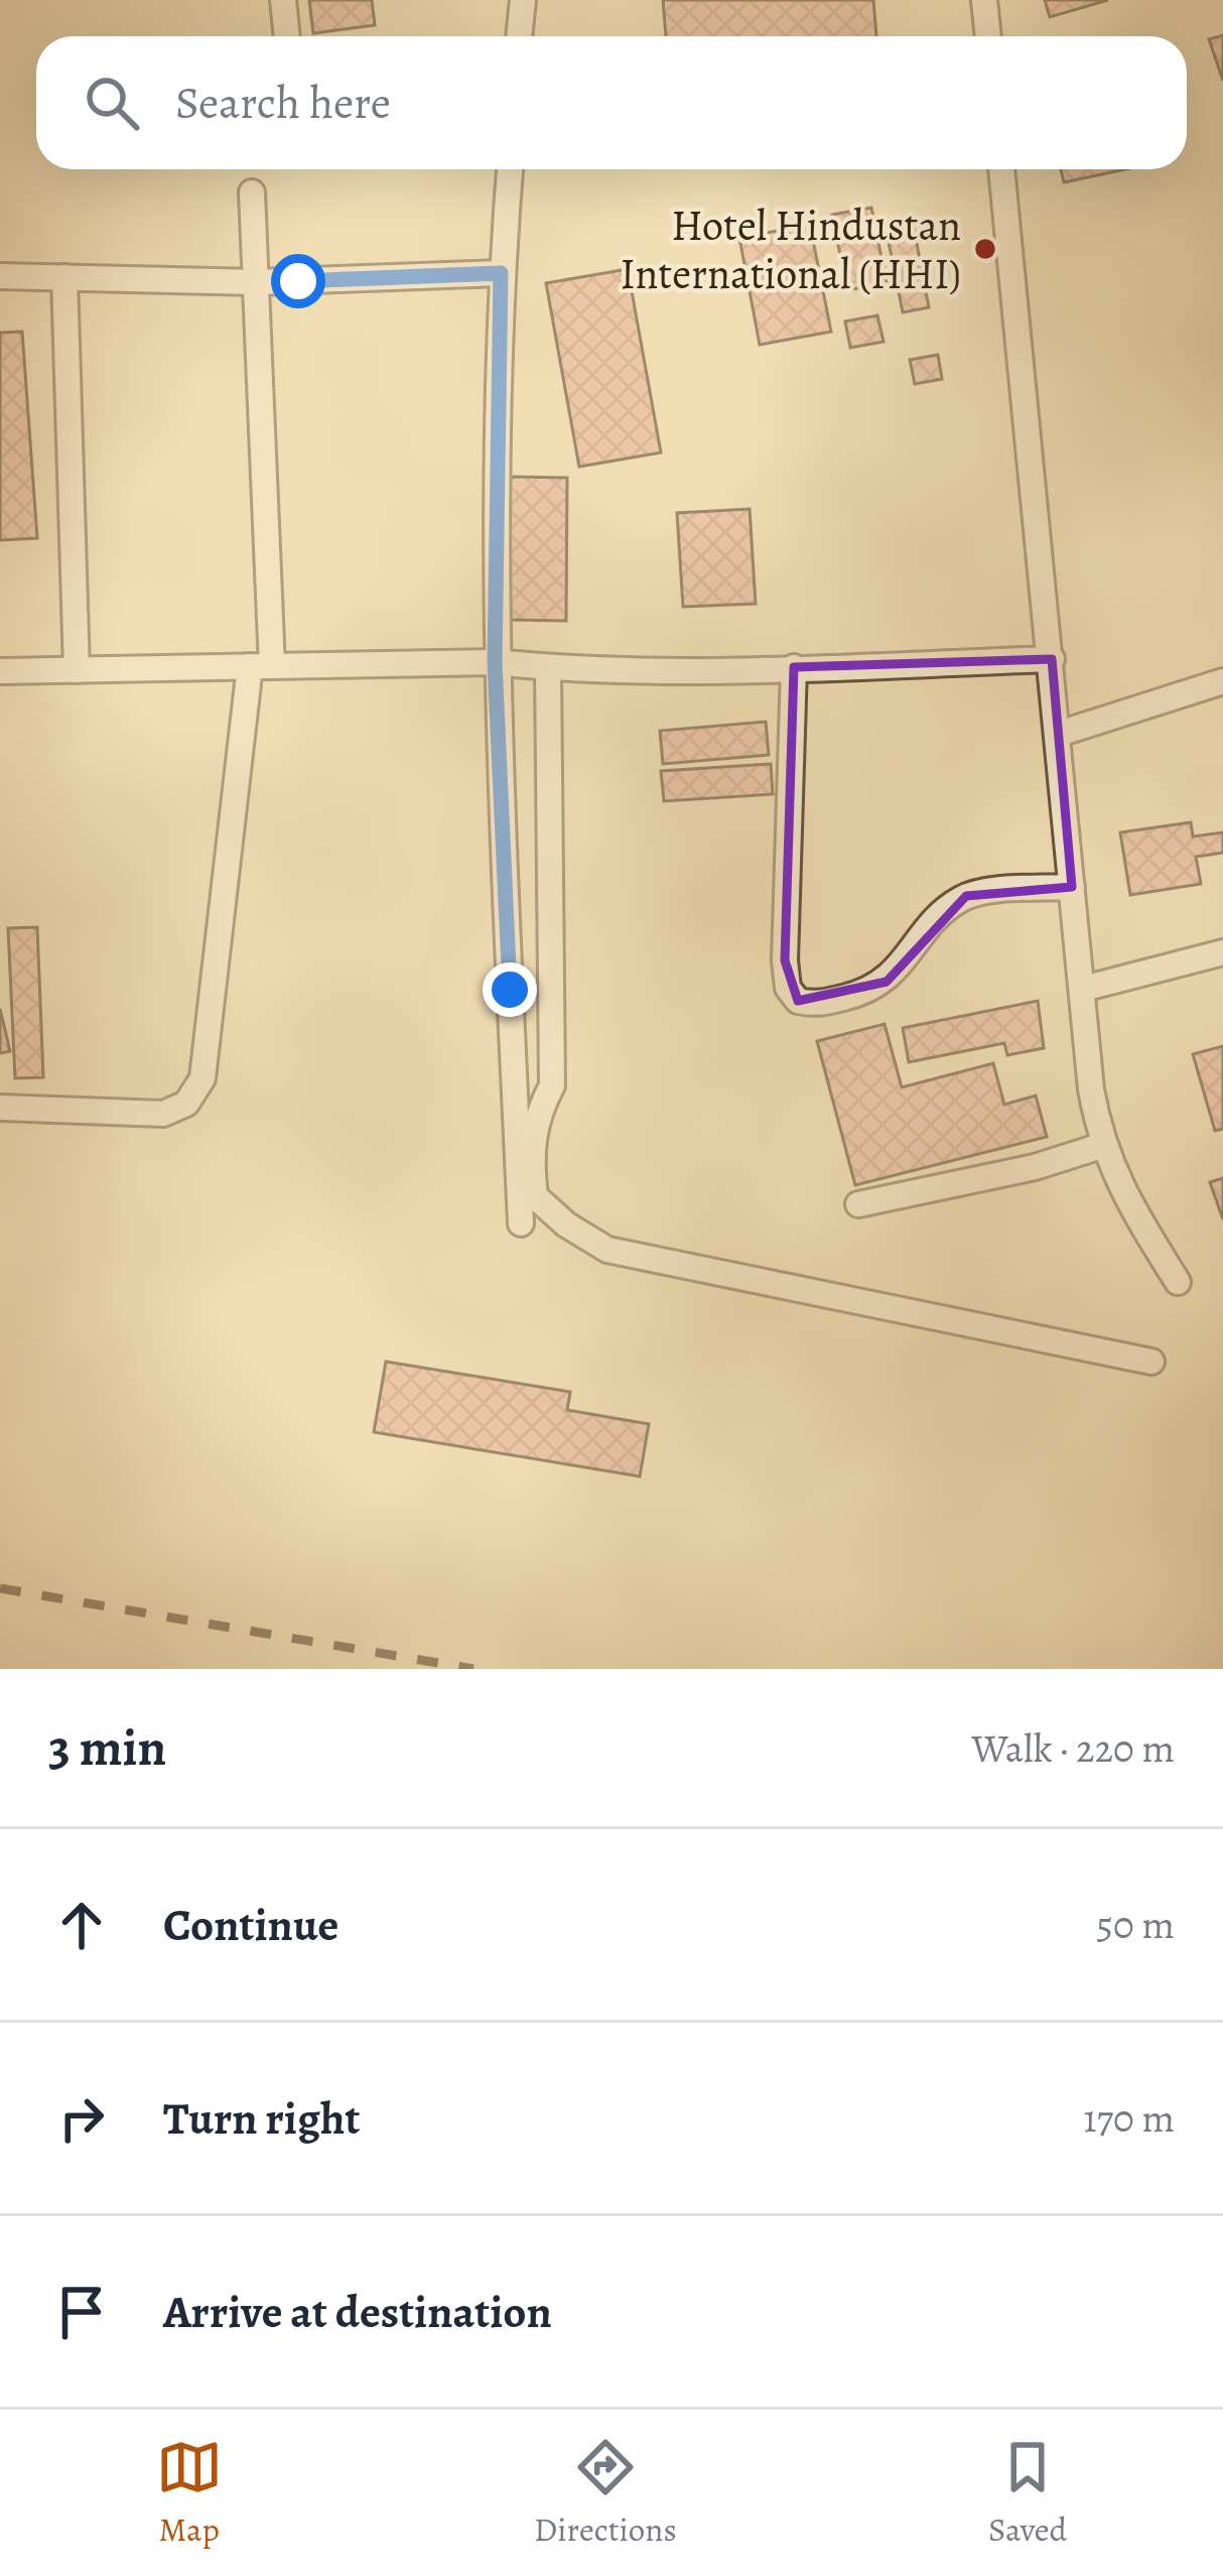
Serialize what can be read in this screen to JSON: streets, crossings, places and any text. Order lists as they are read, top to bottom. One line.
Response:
{"places":["Hotel Hindustan International (HHI)"],"page":{"search":"Search here","heading":["3 min","Walk · 220 m"],"list":[["Continue","50 m"],["Turn right","170 m"],"Arrive at destination"],"nav":["Map","Directions","Saved"]}}
